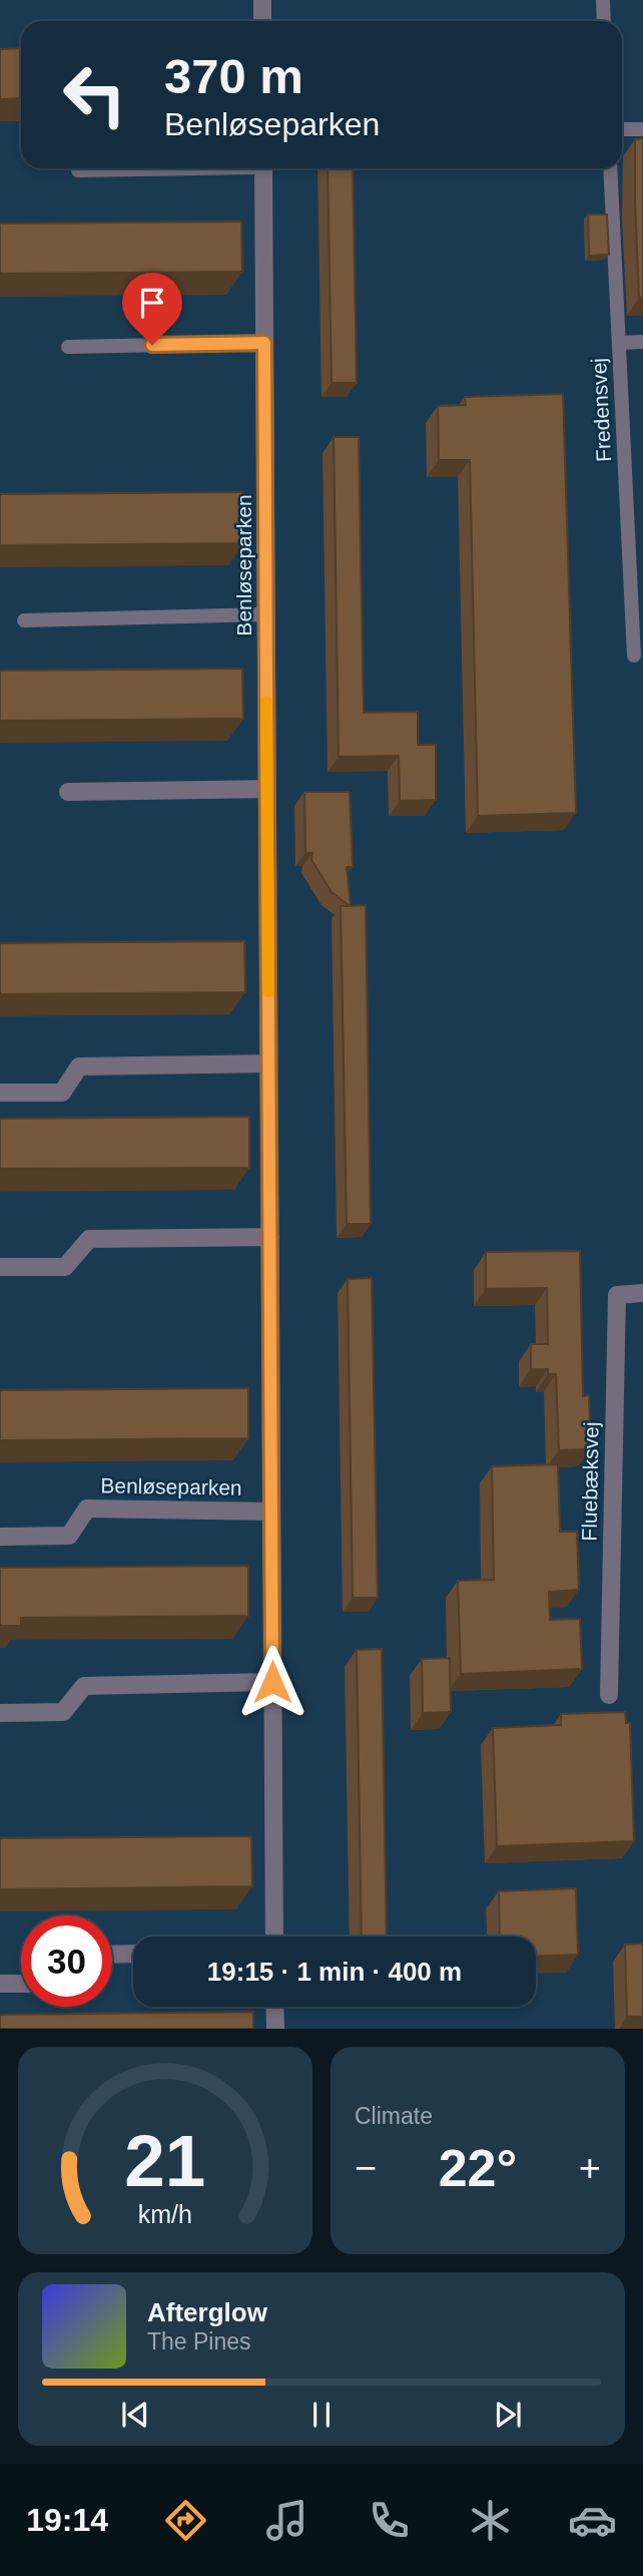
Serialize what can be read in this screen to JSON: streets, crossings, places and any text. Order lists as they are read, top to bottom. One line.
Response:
{"streets":{"street":["Benløseparken","Fluebæksvej"],"lane":["Fredensvej"]},"page":{"turn":["370 m","Benløseparken"],"limit":"30","trip":"19:15 · 1 min · 400 m","tile":"Climate","heat":["−","22°","+"],"song":["Afterglow","The Pines"],"tabs":"19:14","gauge":["21","km/h"]}}
